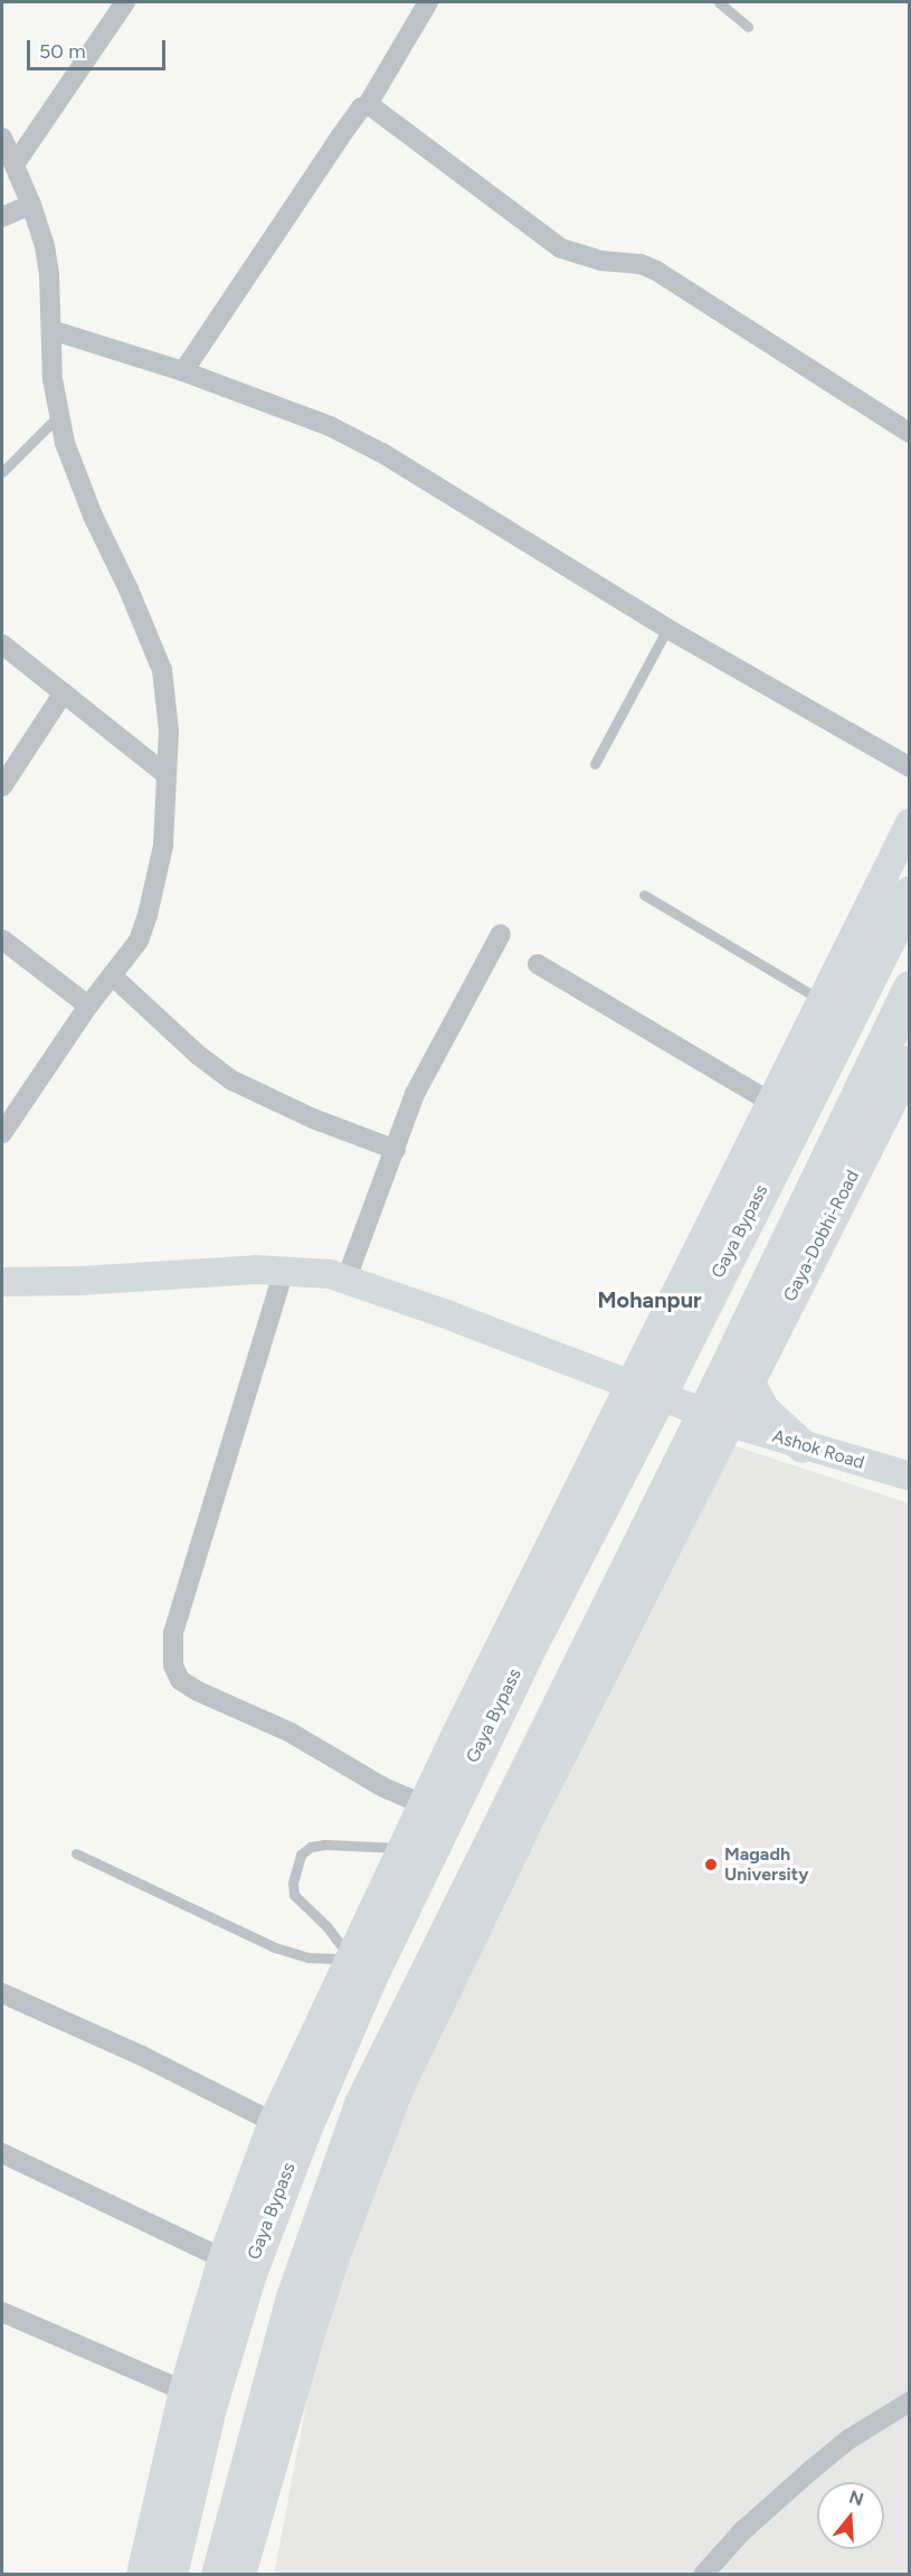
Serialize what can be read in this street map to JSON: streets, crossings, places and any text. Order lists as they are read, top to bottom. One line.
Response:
{"streets":{"highway":["Gaya Bypass"],"main road":["Gaya-Dobhi-Road"],"street":["Ashok Road"]},"crossings":[["Gaya-Dobhi-Road","Ashok Road"]],"districts":["Mohanpur"],"places":["Magadh University"],"scale_bar":"50 m","north":"top"}
